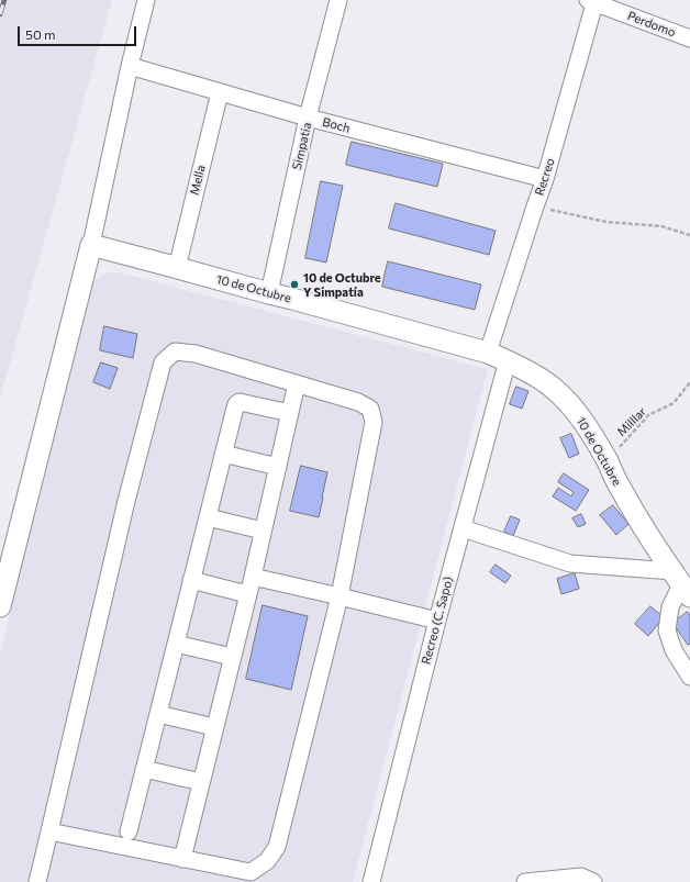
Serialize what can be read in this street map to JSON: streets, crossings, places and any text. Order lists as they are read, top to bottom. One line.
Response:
{"streets":{"main road":["10 de Octubre"],"street":["Perdomo","Boch","Simpatia","Recreo","Mella","Recreo (C. Sapo)"],"path":["Milllar"]},"crossings":[["Perdomo","Recreo"],["Boch","Simpatia"],["Boch","Recreo"],["Boch","Mella"],["Simpatia","10 de Octubre"],["Recreo","10 de Octubre"],["Mella","10 de Octubre"],["10 de Octubre","Milllar"],["10 de Octubre","Recreo (C. Sapo)"]],"places":["10 de Octubre Y Simpatía"],"scale_bar":"50 m"}
